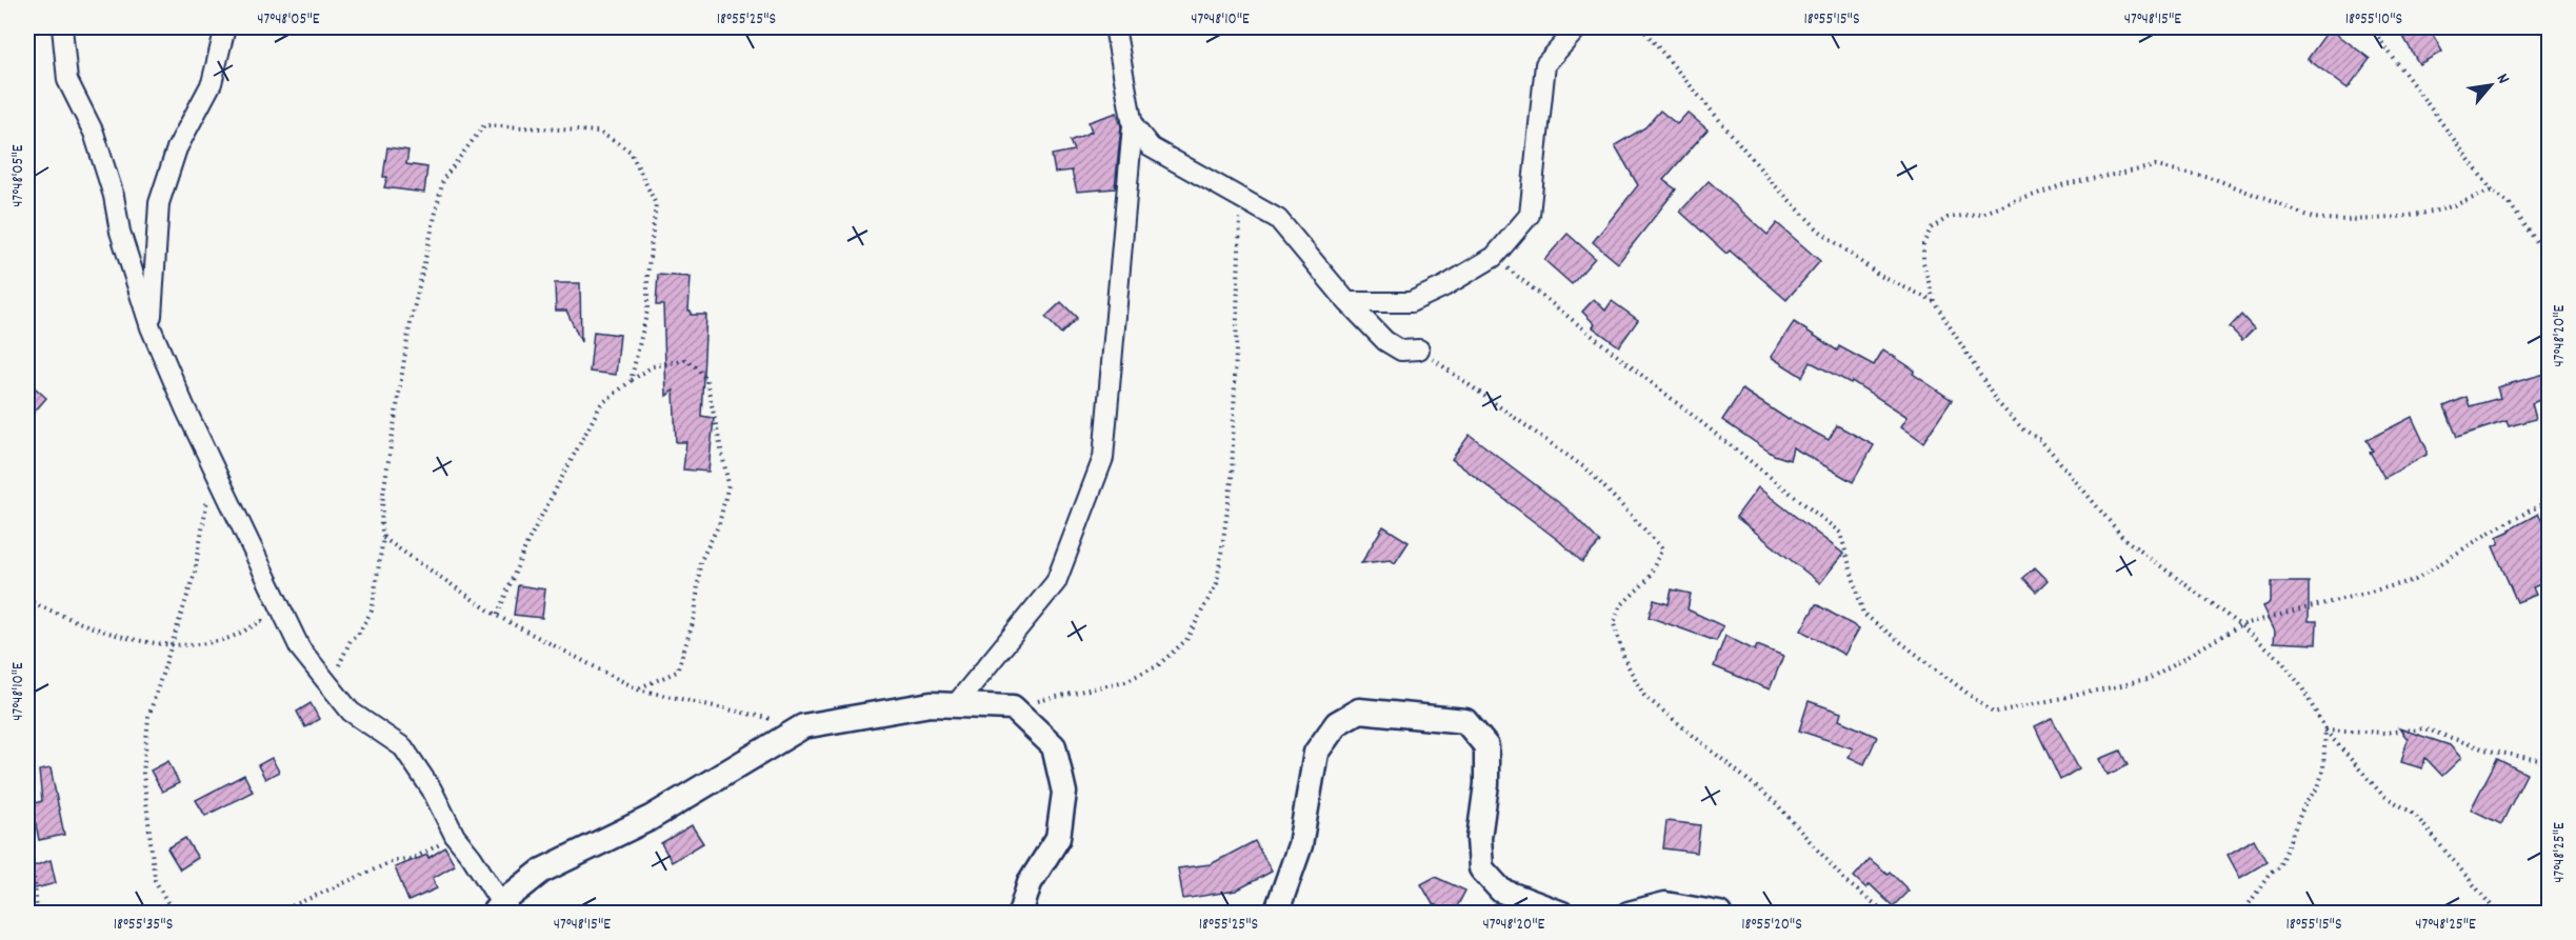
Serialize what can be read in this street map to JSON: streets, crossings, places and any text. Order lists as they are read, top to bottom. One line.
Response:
{"north":"top right","coordinates":["47°48'05\"E","18°55'25\"S","47°48'10\"E","18°55'15\"S","47°48'15\"E","18°55'10\"S","47°48'20\"E","47°48'25\"E","18°55'35\"S","18°55'20\"S"]}
